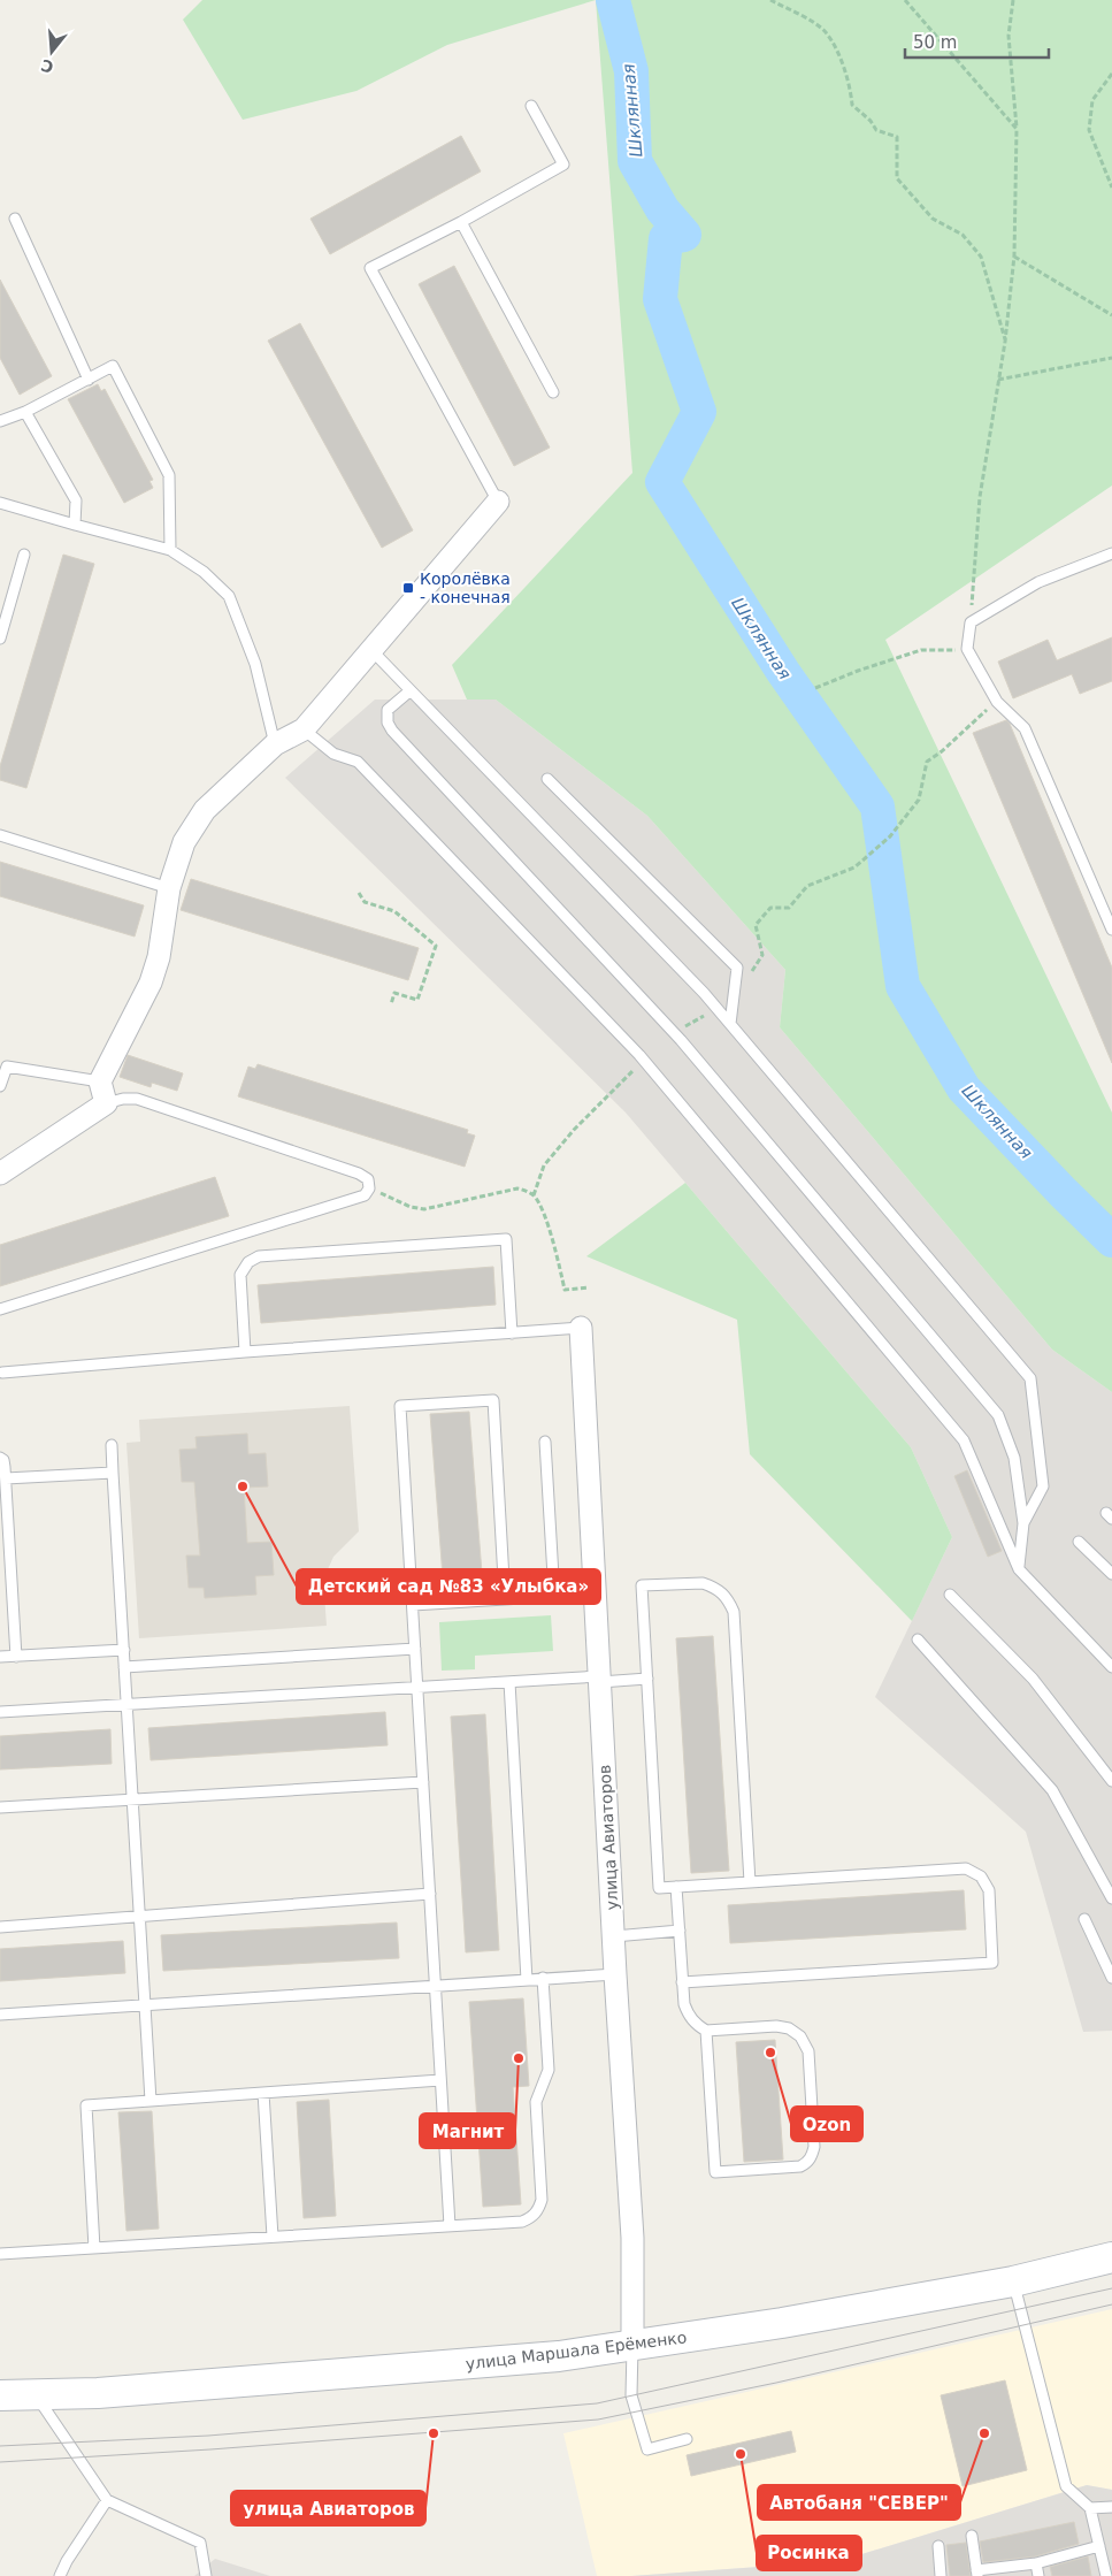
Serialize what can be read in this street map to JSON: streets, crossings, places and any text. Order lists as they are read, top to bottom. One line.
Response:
{"streets":{"main road":["улица Маршала Ерёменко"],"street":["улица Авиаторов"]},"crossings":[["улица Авиаторов","улица Маршала Ерёменко"]],"water":["Шклянная"],"places":{"transit":["Королёвка - конечная"],"other":["Детский сад №83 «Улыбка»","Ozon","Магнит","улица Авиаторов","Автобаня \"СЕВЕР\"","Росинка"]},"scale_bar":"50 m","north":"bottom"}
